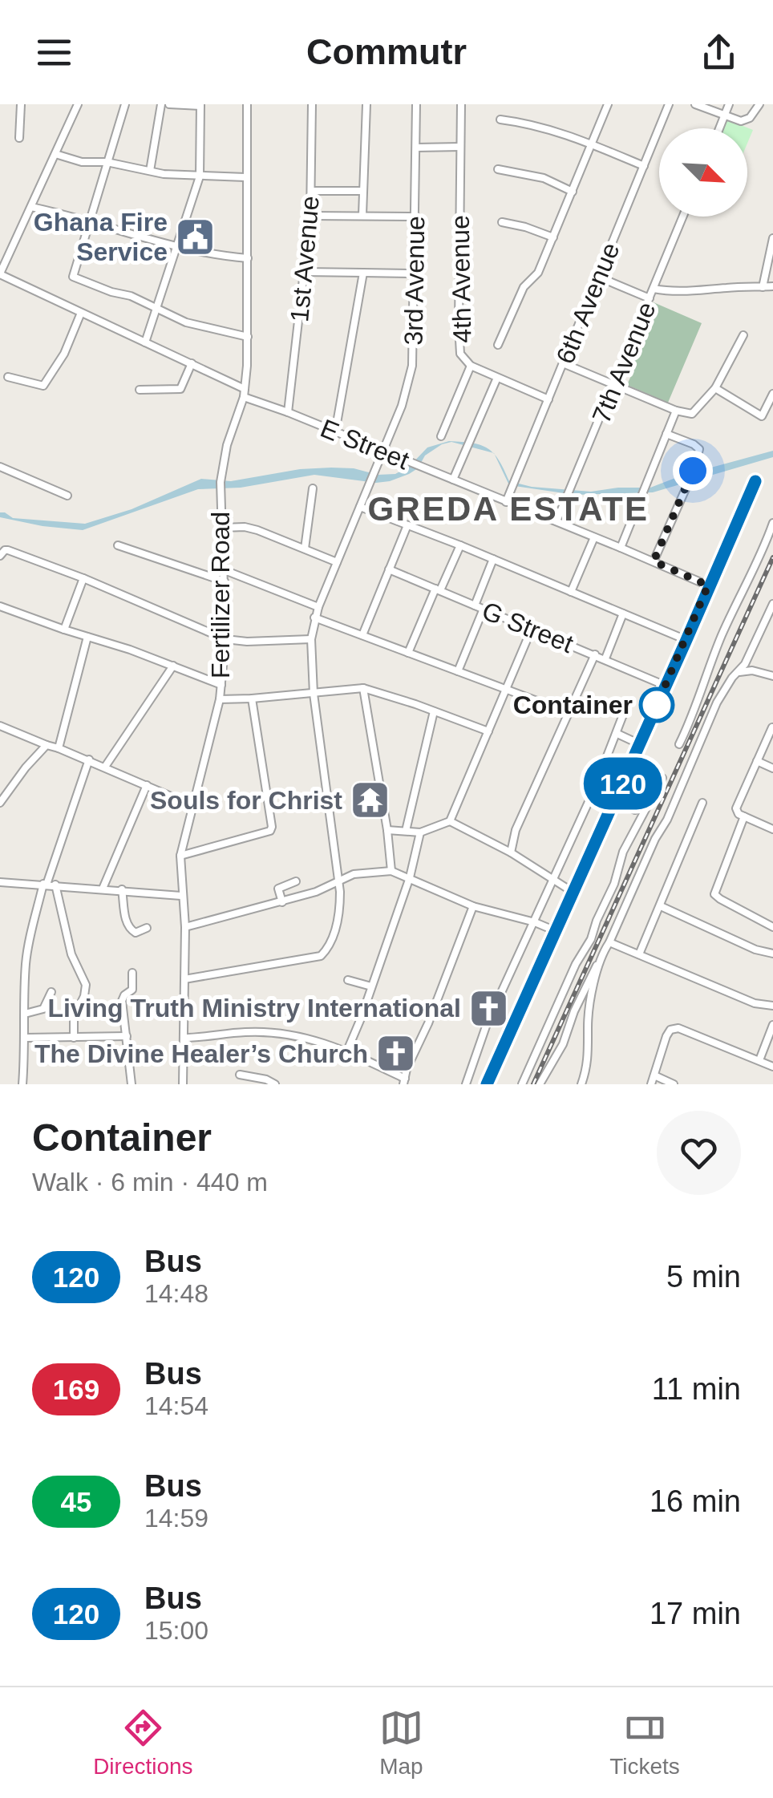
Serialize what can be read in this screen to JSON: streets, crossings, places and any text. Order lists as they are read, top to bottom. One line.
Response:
{"streets":{"street":["1st Avenue","4th Avenue","3rd Avenue","6th Avenue","7th Avenue","E Street","Fertilizer Road","G Street"]},"crossings":[["1st Avenue","E Street"],["4th Avenue","6th Avenue"],["3rd Avenue","E Street"],["3rd Avenue","Fertilizer Road"],["6th Avenue","E Street"],["7th Avenue","E Street"],["E Street","Fertilizer Road"]],"districts":["GREDA ESTATE"],"places":{"public building":["Ghana Fire Service"],"other":["Container"],"temple":["Souls for Christ"],"church":["Living Truth Ministry International","The Divine Healer’s Church"]},"lines":["bus line 120"],"north":"bottom right","page":{"header":"Commutr","on_map":"120","heading":["Container","Walk · 6 min · 440 m"],"list":[{"mark":"120","name":"Bus","note":"14:48","value":"5 min"},{"mark":"169","name":"Bus","note":"14:54","value":"11 min"},{"mark":"45","name":"Bus","note":"14:59","value":"16 min"},{"mark":"120","name":"Bus","note":"15:00","value":"17 min"}],"tabs":["Directions","Map","Tickets"]}}
